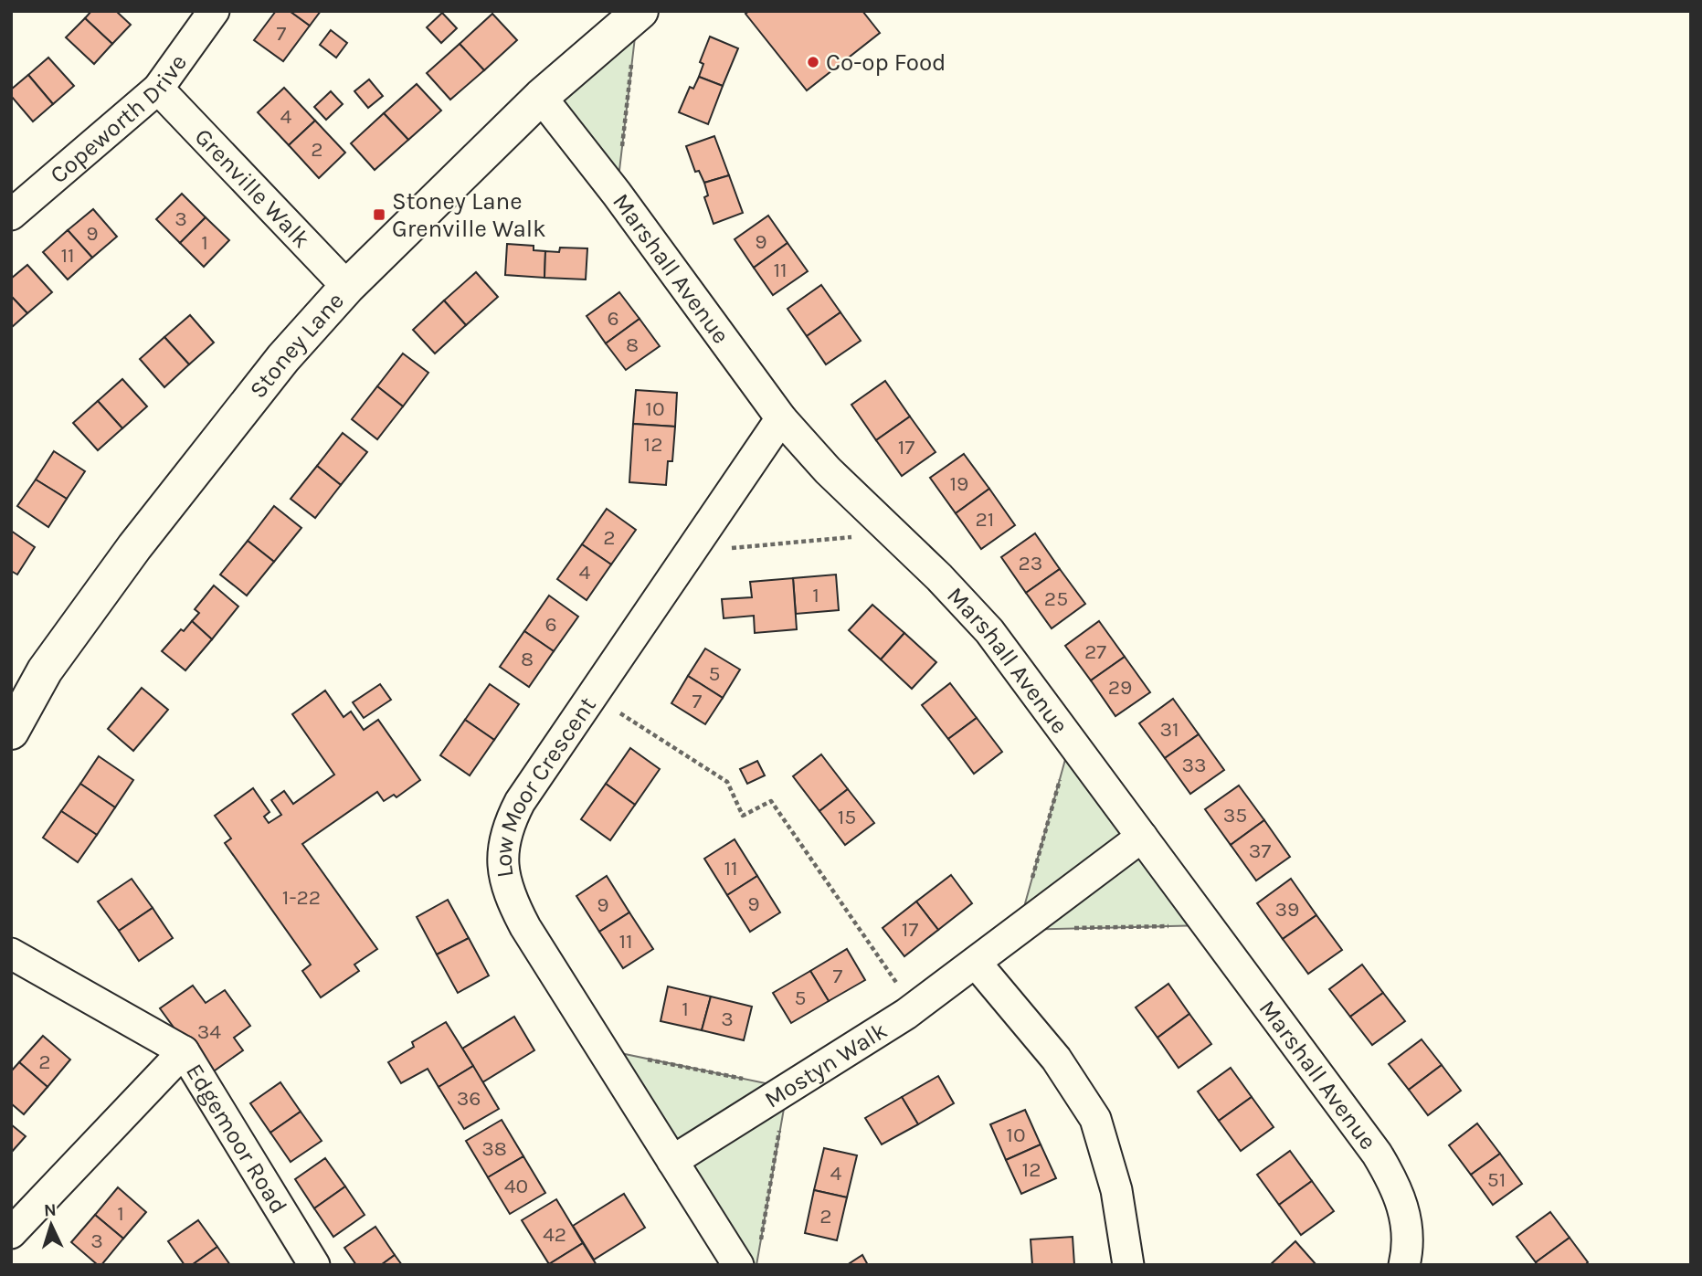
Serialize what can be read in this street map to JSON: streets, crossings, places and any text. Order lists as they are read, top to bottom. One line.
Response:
{"streets":{"street":["Copeworth Drive","Grenville Walk","Marshall Avenue","Stoney Lane","Low Moor Crescent","Mostyn Walk","Edgemoor Road"]},"crossings":[["Copeworth Drive","Grenville Walk"],["Grenville Walk","Stoney Lane"],["Marshall Avenue","Stoney Lane"],["Marshall Avenue","Low Moor Crescent"],["Marshall Avenue","Mostyn Walk"],["Low Moor Crescent","Mostyn Walk"]],"places":{"other":["Co-op Food"],"transit":["Stoney Lane Grenville Walk"]},"house_numbers":["7","4","2","3","9","9","1","11","11","6","8","10","12","17","19","21","2","23","4","1","25","6","27","8","5","29","7","31","33","35","15","37","11","1-22","9","9","39","17","11","7","5","1","3","34","2","36","10","38","12","4","51","40","1","2","42","3"],"north":"top"}
